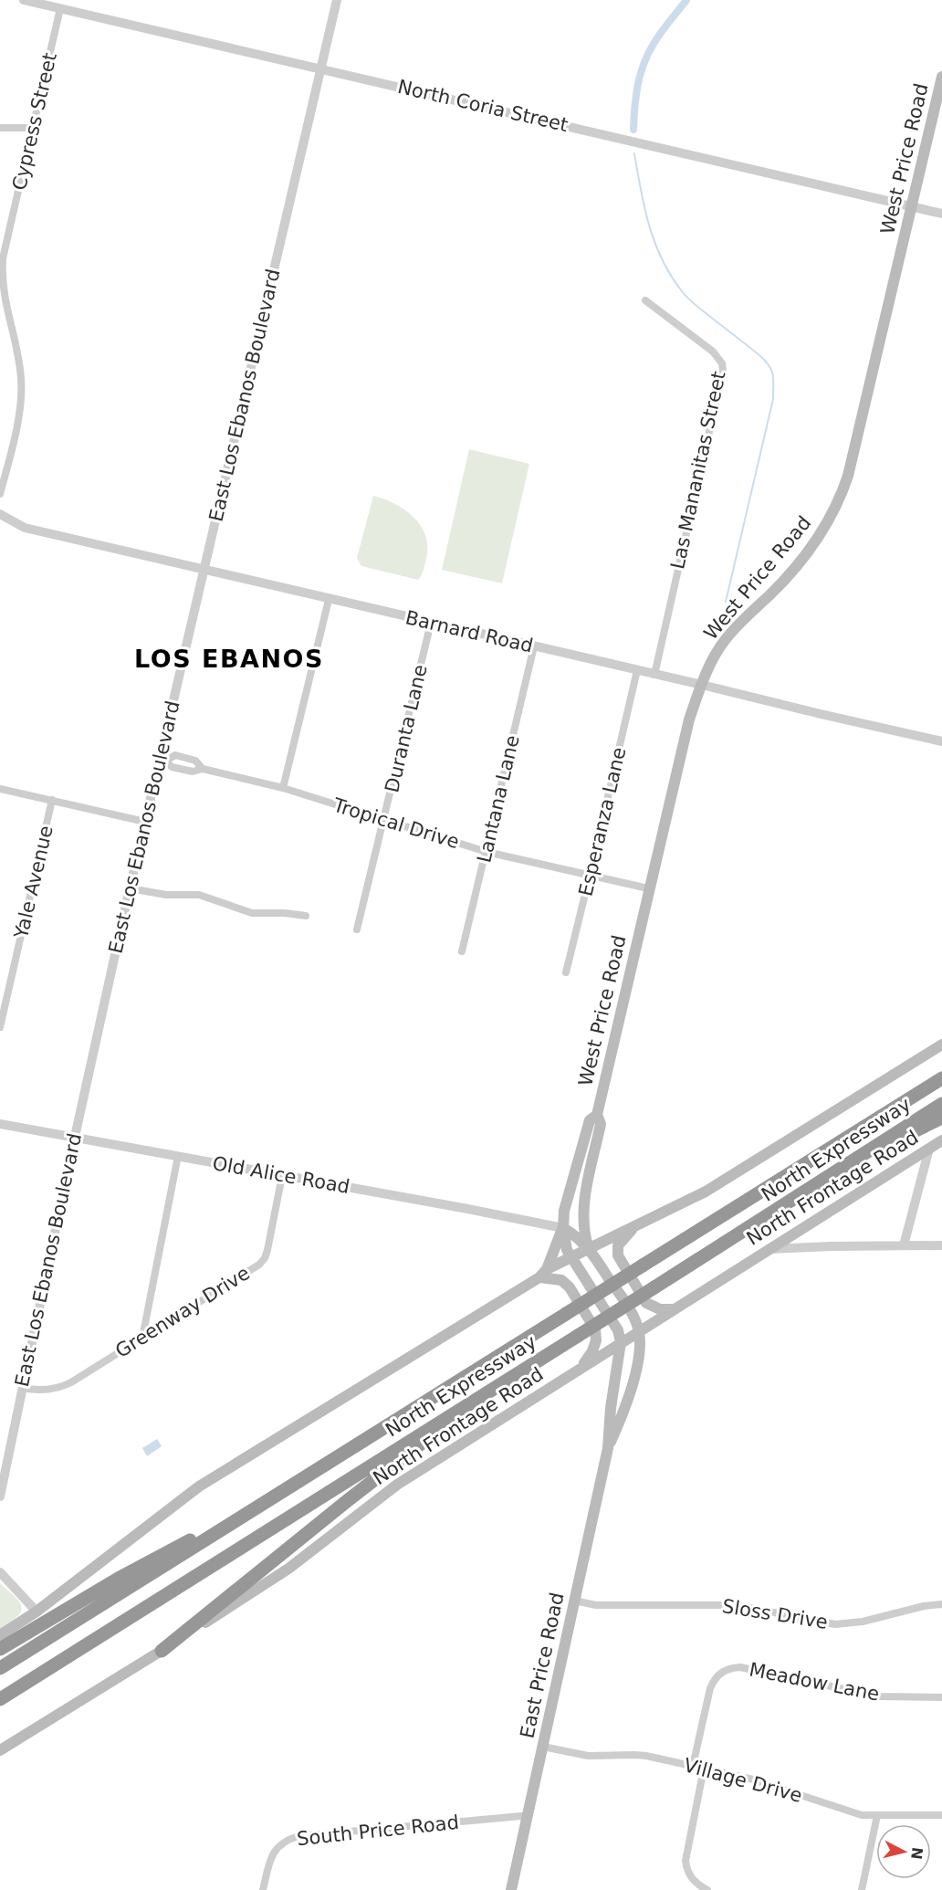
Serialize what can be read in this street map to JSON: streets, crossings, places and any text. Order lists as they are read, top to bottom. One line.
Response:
{"streets":{"highway":["North Expressway"],"main road":["West Price Road","North Frontage Road","East Price Road"],"street":["North Coria Street","Cypress Street","East Los Ebanos Boulevard","Las Mananitas Street","Barnard Road","Duranta Lane","Lantana Lane","Esperanza Lane","Tropical Drive","Yale Avenue","Old Alice Road","Greenway Drive","Sloss Drive","Meadow Lane","Village Drive","South Price Road"]},"crossings":[["North Coria Street","Cypress Street"],["North Coria Street","West Price Road"],["North Coria Street","East Los Ebanos Boulevard"],["West Price Road","Barnard Road"],["West Price Road","Tropical Drive"],["West Price Road","North Expressway"],["West Price Road","Old Alice Road"],["East Los Ebanos Boulevard","Barnard Road"],["East Los Ebanos Boulevard","Tropical Drive"],["East Los Ebanos Boulevard","Old Alice Road"],["East Los Ebanos Boulevard","Greenway Drive"],["Las Mananitas Street","Barnard Road"],["Barnard Road","Duranta Lane"],["Barnard Road","Lantana Lane"],["Barnard Road","Esperanza Lane"],["Duranta Lane","Tropical Drive"],["Lantana Lane","Tropical Drive"],["Esperanza Lane","Tropical Drive"],["North Expressway","East Price Road"],["Old Alice Road","Greenway Drive"],["North Frontage Road","East Price Road"],["Sloss Drive","East Price Road"],["East Price Road","Village Drive"],["East Price Road","South Price Road"],["Meadow Lane","Village Drive"]],"districts":["LOS EBANOS"],"north":"right"}
